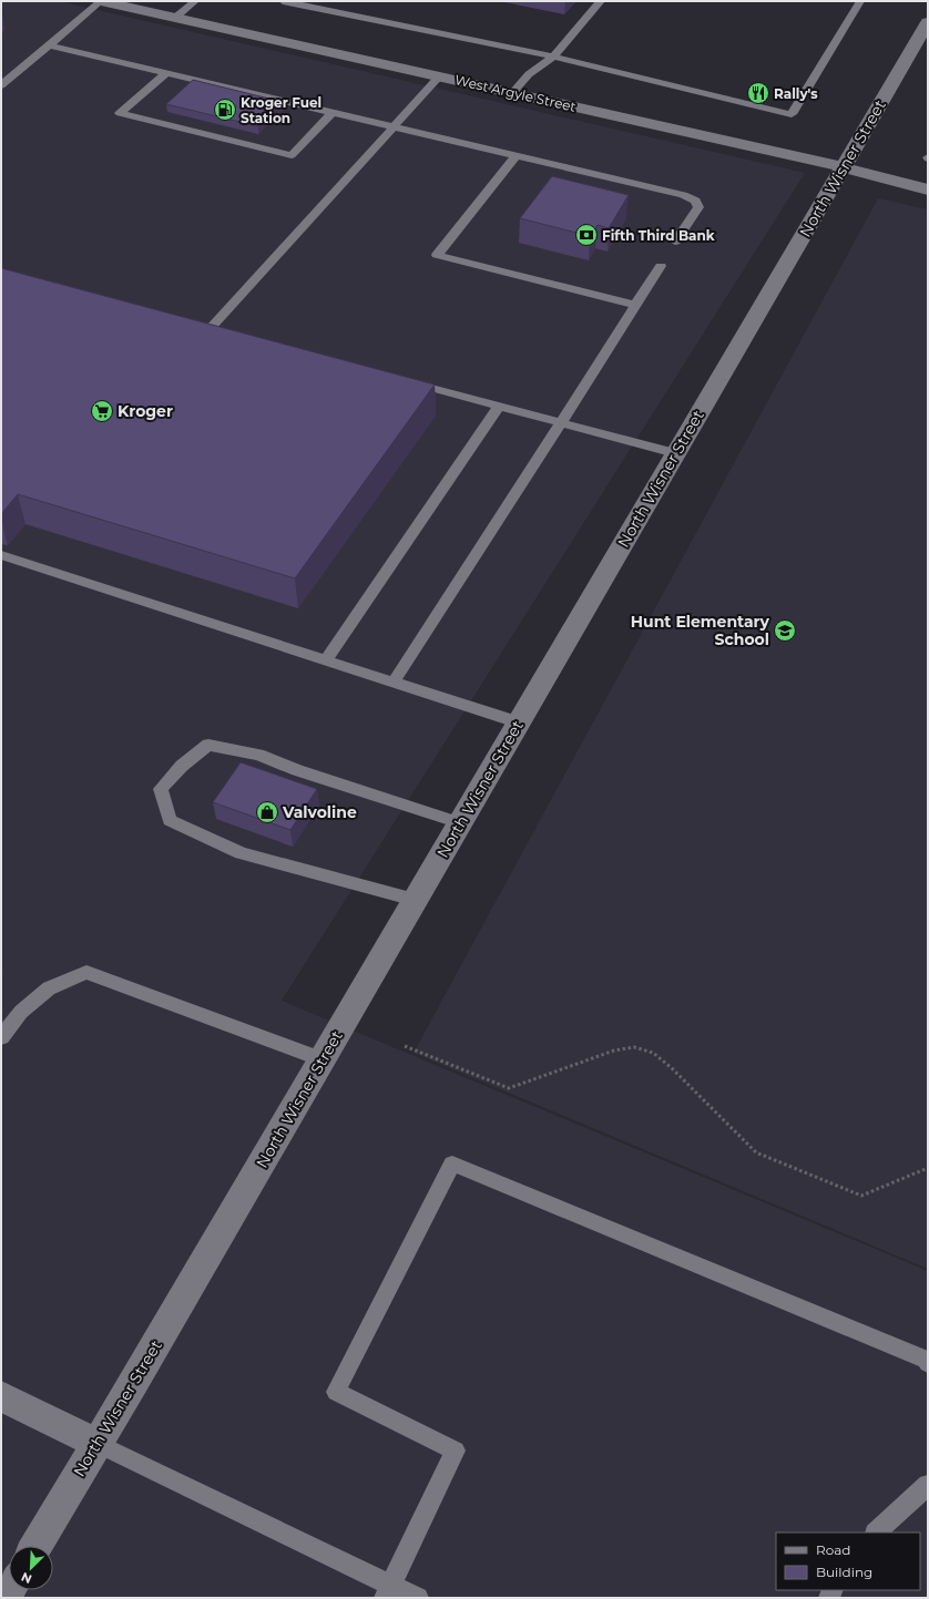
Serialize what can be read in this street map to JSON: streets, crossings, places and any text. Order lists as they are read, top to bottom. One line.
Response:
{"streets":{"street":["West Argyle Street","North Wisner Street"]},"crossings":[["West Argyle Street","North Wisner Street"]],"places":{"restaurant":["Rally's"],"fuel station":["Kroger Fuel Station"],"bank":["Fifth Third Bank"],"supermarket":["Kroger"],"school or university":["Hunt Elementary School"],"shop":["Valvoline"]},"legend":["Road","Building"],"north":"bottom left"}
